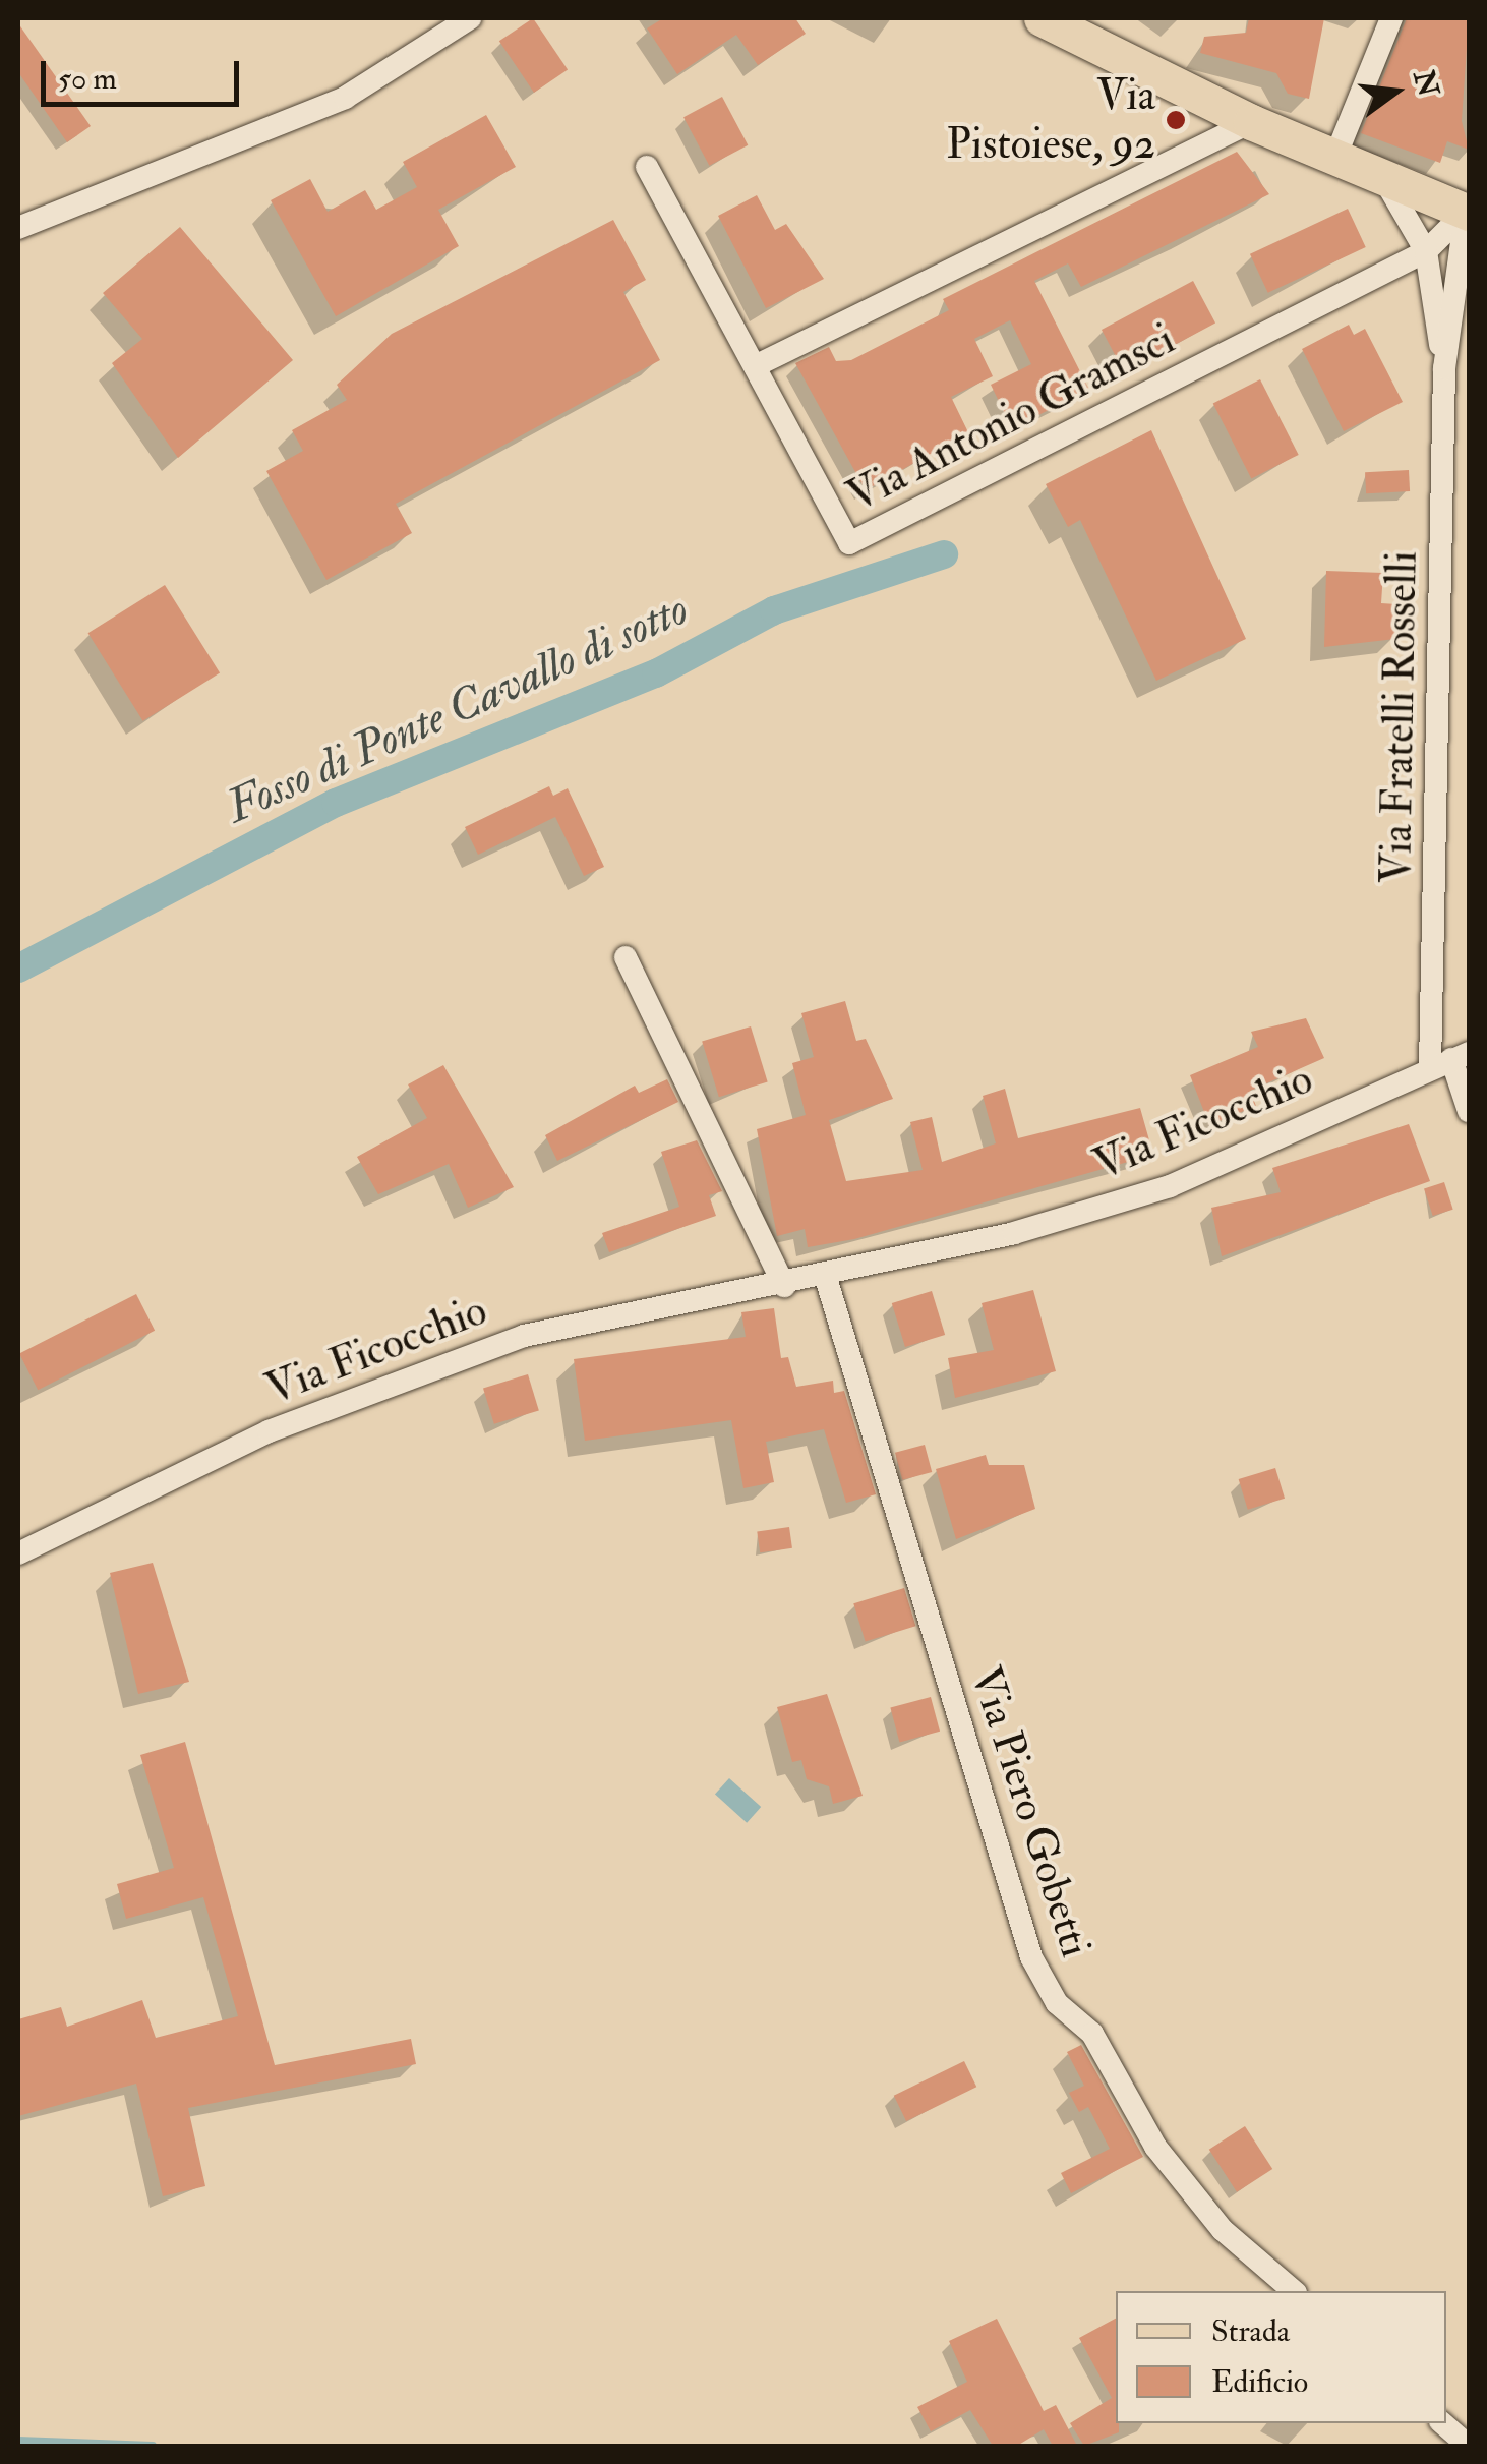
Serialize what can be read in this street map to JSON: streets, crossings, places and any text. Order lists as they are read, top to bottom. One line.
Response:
{"streets":{"street":["Via Antonio Gramsci","Via Fratelli Rosselli","Via Ficocchio","Via Piero Gobetti"]},"crossings":[["Via Antonio Gramsci","Via Fratelli Rosselli"],["Via Fratelli Rosselli","Via Ficocchio"],["Via Ficocchio","Via Piero Gobetti"]],"water":["Fosso di Ponte Cavallo di sotto"],"places":["Via Pistoiese, 92"],"legend":["Strada","Edificio"],"scale_bar":"50 m","north":"right"}
